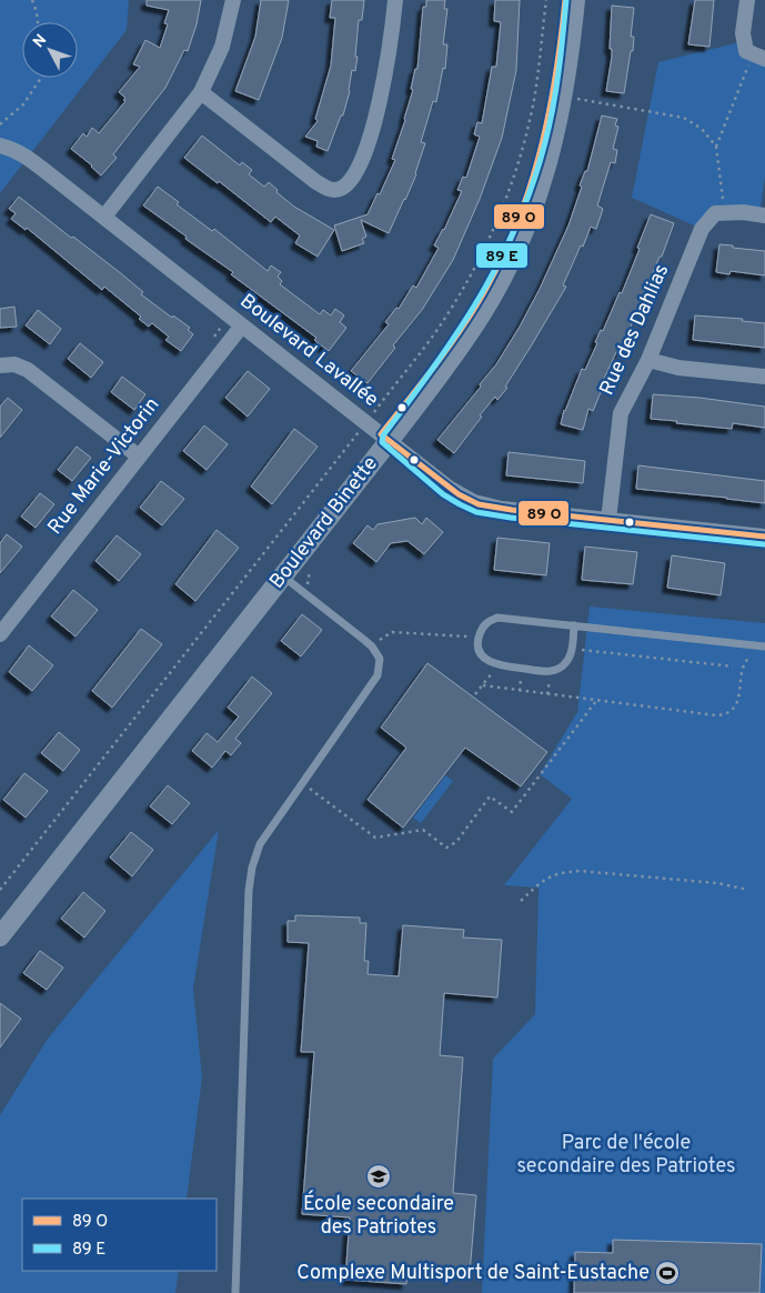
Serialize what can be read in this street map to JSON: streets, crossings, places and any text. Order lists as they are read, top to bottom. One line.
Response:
{"streets":{"street":["Rue des Dahlias","Boulevard Lavallée","Rue Marie-Victorin","Boulevard Binette"]},"crossings":[["Rue des Dahlias","Boulevard Lavallée"],["Boulevard Lavallée","Rue Marie-Victorin"],["Boulevard Lavallée","Boulevard Binette"]],"parks":["Parc de l'école secondaire des Patriotes"],"places":{"school or university":["École secondaire des Patriotes"],"sports":["Complexe Multisport de Saint-Eustache"]},"legend":["89 O","89 E"],"north":"top left"}
